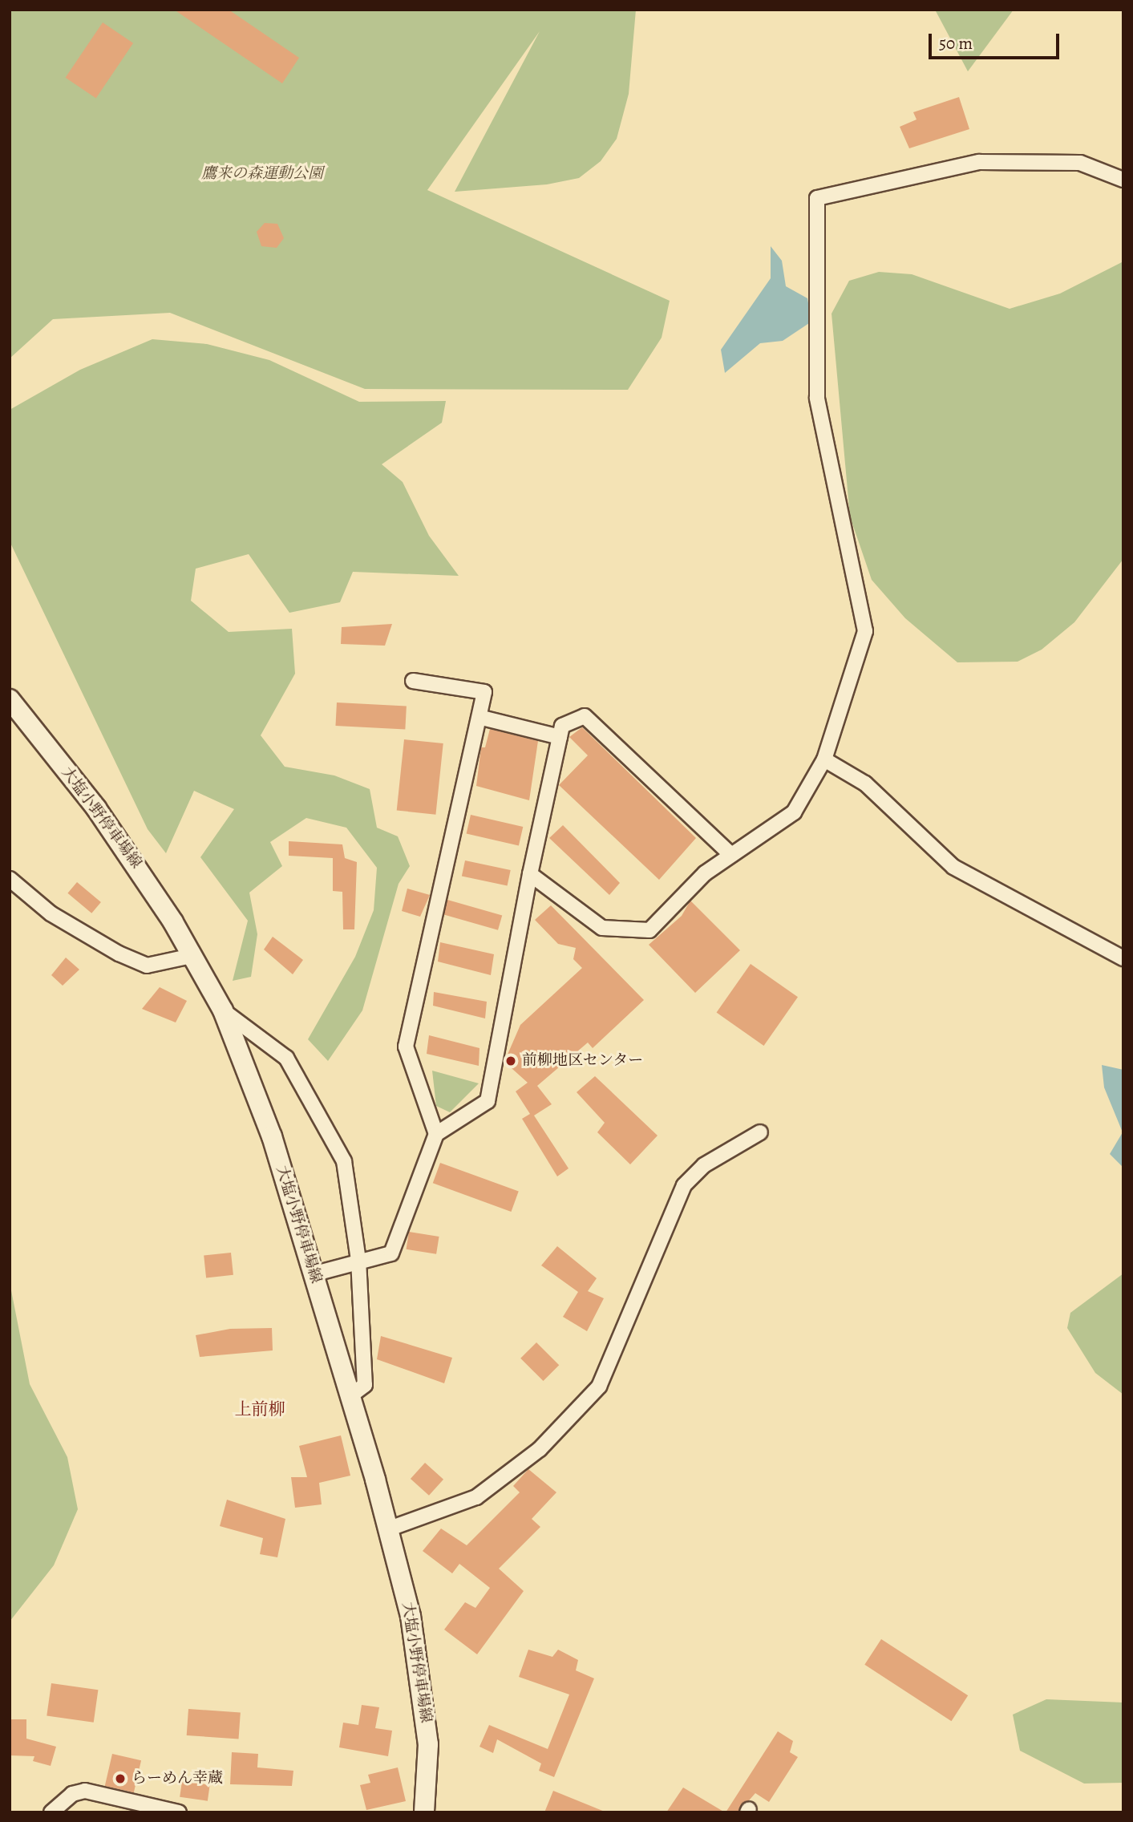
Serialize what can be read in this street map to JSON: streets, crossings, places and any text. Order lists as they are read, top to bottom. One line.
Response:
{"streets":{"main road":["大塩小野停車場線"]},"districts":["上前柳"],"parks":["鷹来の森運動公園"],"places":["前柳地区センター","らーめん幸蔵"],"scale_bar":"50 m"}
